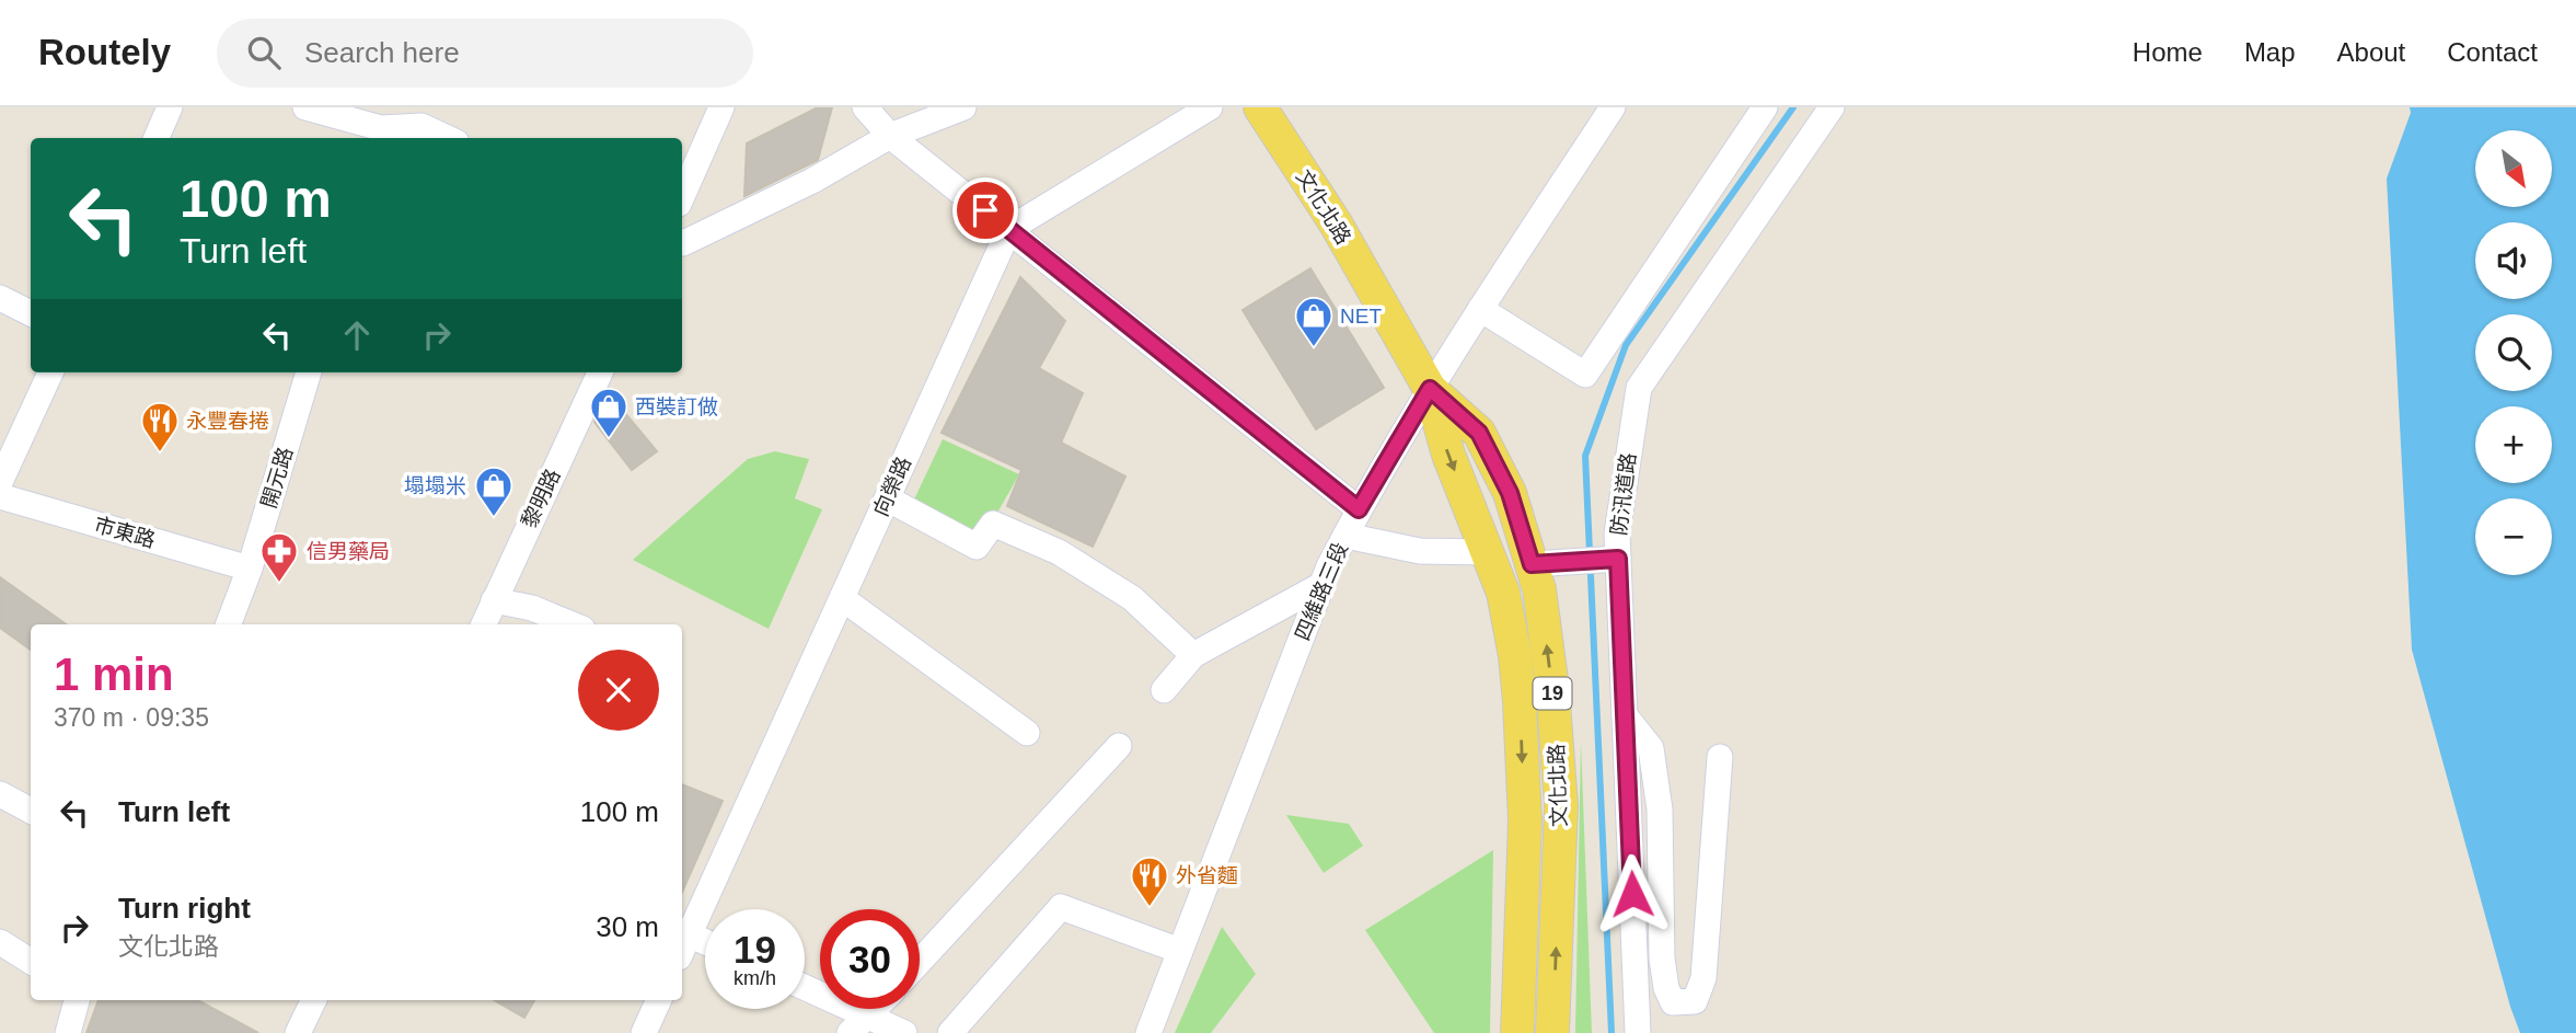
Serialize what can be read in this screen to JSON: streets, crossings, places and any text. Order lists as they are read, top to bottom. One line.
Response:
{"streets":{"main road":["文化北路","19"],"street":["開元路","向榮路","防汛道路","黎明路","市東路","四維路三段"]},"crossings":[["文化北路","四維路三段"],["開元路","市東路"]],"places":{"shop":["NET","西裝訂做","塌塌米"],"restaurant":["永豐春捲","外省麵"],"pharmacy":["信男藥局"]},"north":"bottom right","page":{"header":"Routely","search":"Search here","nav":["Home","Map","About","Contact"],"map_buttons":["+","−"],"turn":["100 m","Turn left"],"heading":["1 min","370 m · 09:35"],"list":[{"name":"Turn left","value":"100 m"},{"name":"Turn right","note":"文化北路","value":"30 m"}],"speed":"19 km/h","limit":"30"}}
